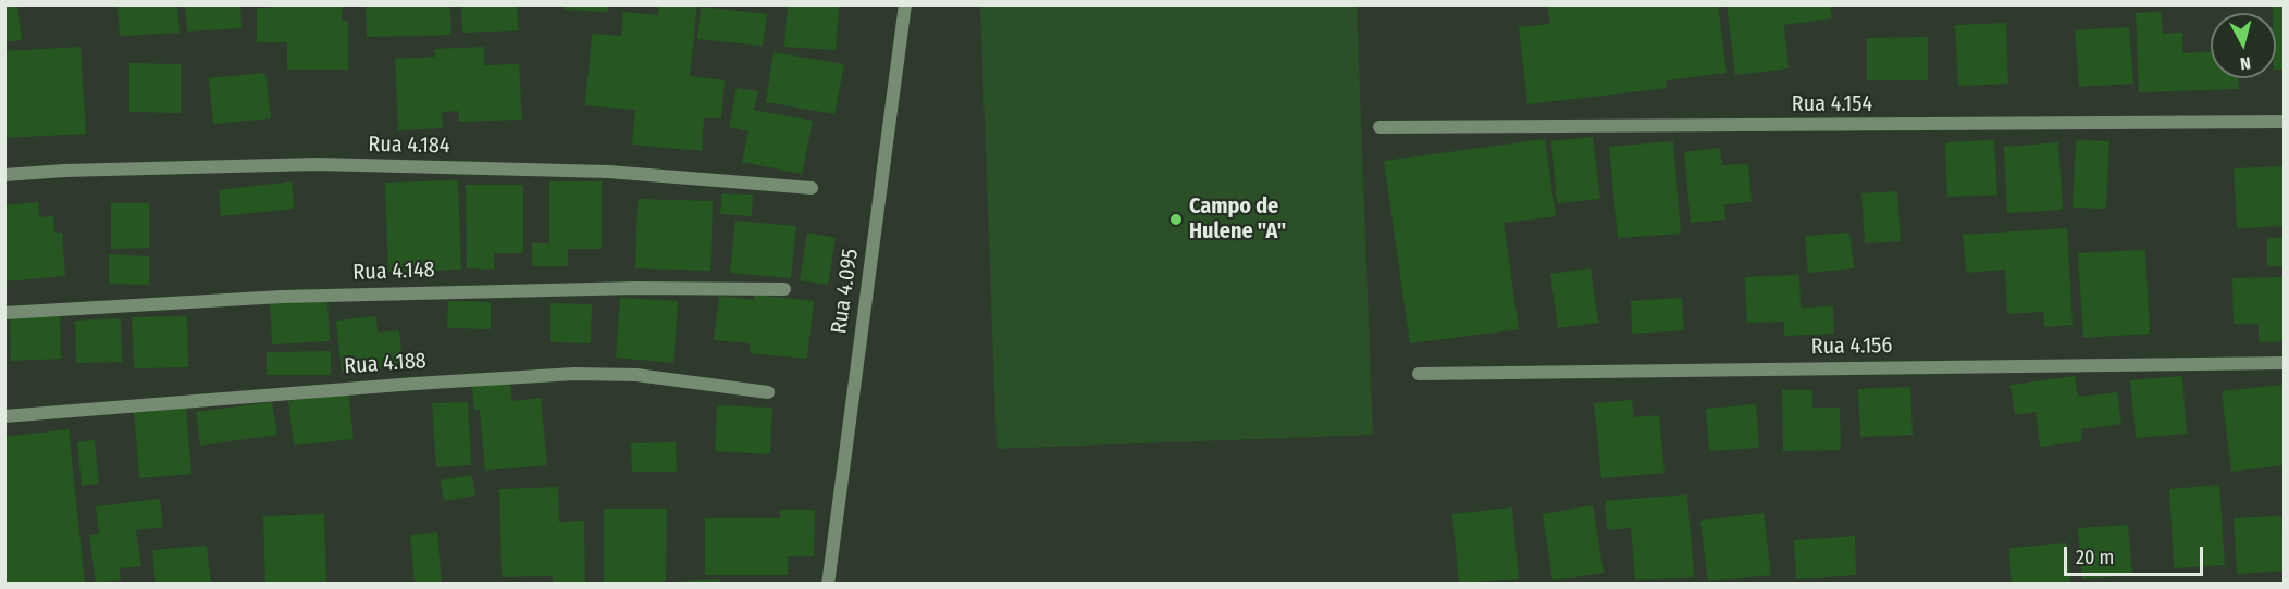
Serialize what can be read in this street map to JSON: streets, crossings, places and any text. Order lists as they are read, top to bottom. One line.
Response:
{"streets":{"street":["Rua 4.154","Rua 4.184","Rua 4.148","Rua 4.095","Rua 4.156","Rua 4.188"]},"places":["Campo de Hulene \"A\""],"scale_bar":"20 m","north":"bottom"}
